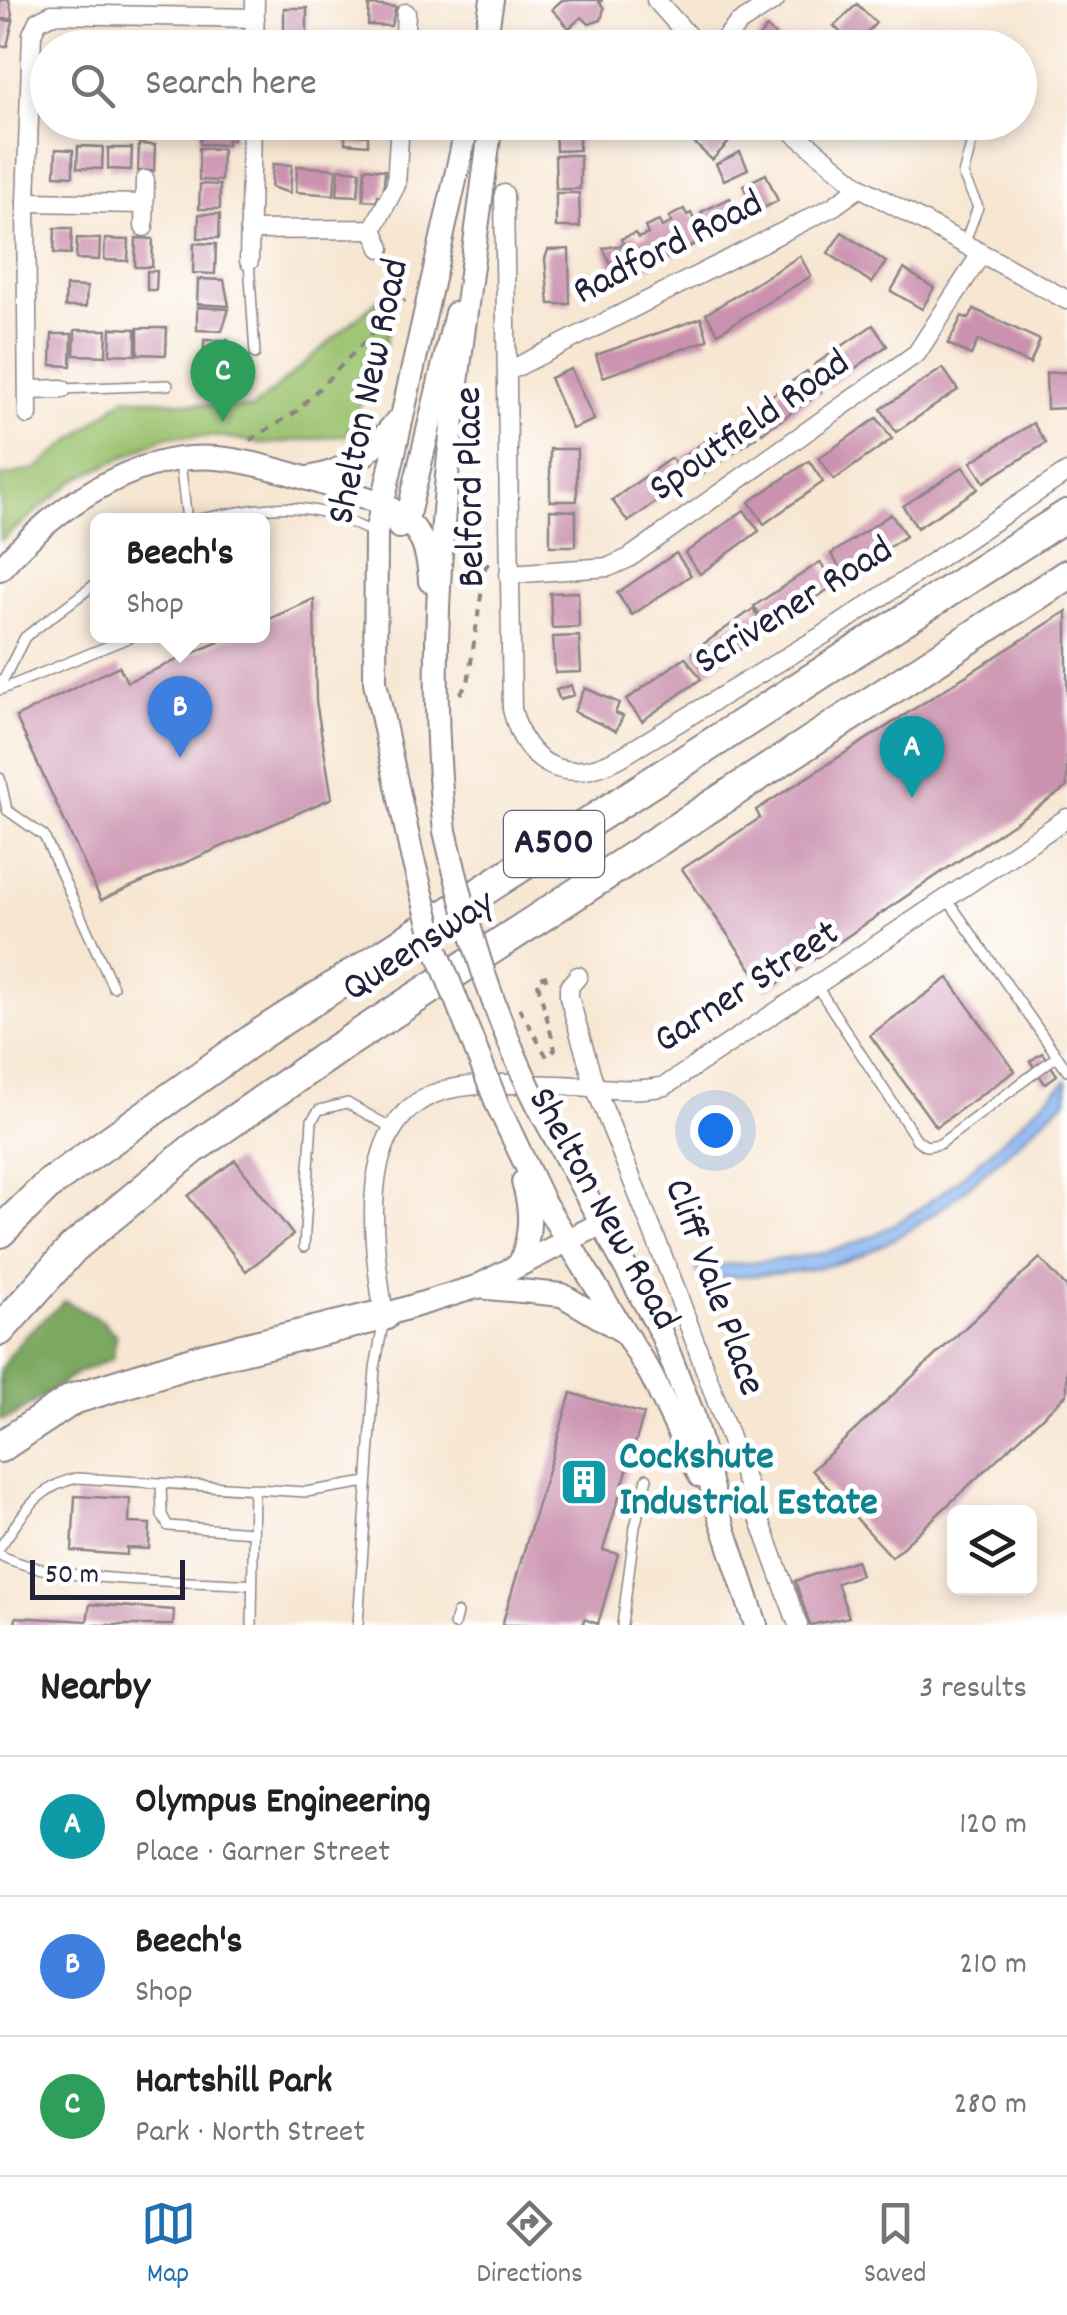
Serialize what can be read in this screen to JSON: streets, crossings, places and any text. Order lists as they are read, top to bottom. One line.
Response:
{"streets":{"highway":["A500","Queensway"],"main road":["Shelton New Road"],"street":["Radford Road","Spoutfield Road","Belford Place","Scrivener Road","Garner Street","Cliff Vale Place"]},"crossings":[["Radford Road","Belford Place"],["Spoutfield Road","Belford Place"],["Belford Place","Scrivener Road"],["Garner Street","Cliff Vale Place"]],"places":{"building":["Cockshute Industrial Estate"]},"scale_bar":"50 m","page":{"search":"Search here","pins":["C","B","A"],"popup":["Beech's","Shop"],"scale":"50 m","heading":["Nearby","3 results"],"list":[{"mark":"A","name":"Olympus Engineering","note":"Place · Garner Street","value":"120 m"},{"mark":"B","name":"Beech's","note":"Shop","value":"210 m"},{"mark":"C","name":"Hartshill Park","note":"Park · North Street","value":"280 m"}],"nav":["Map","Directions","Saved"]}}
